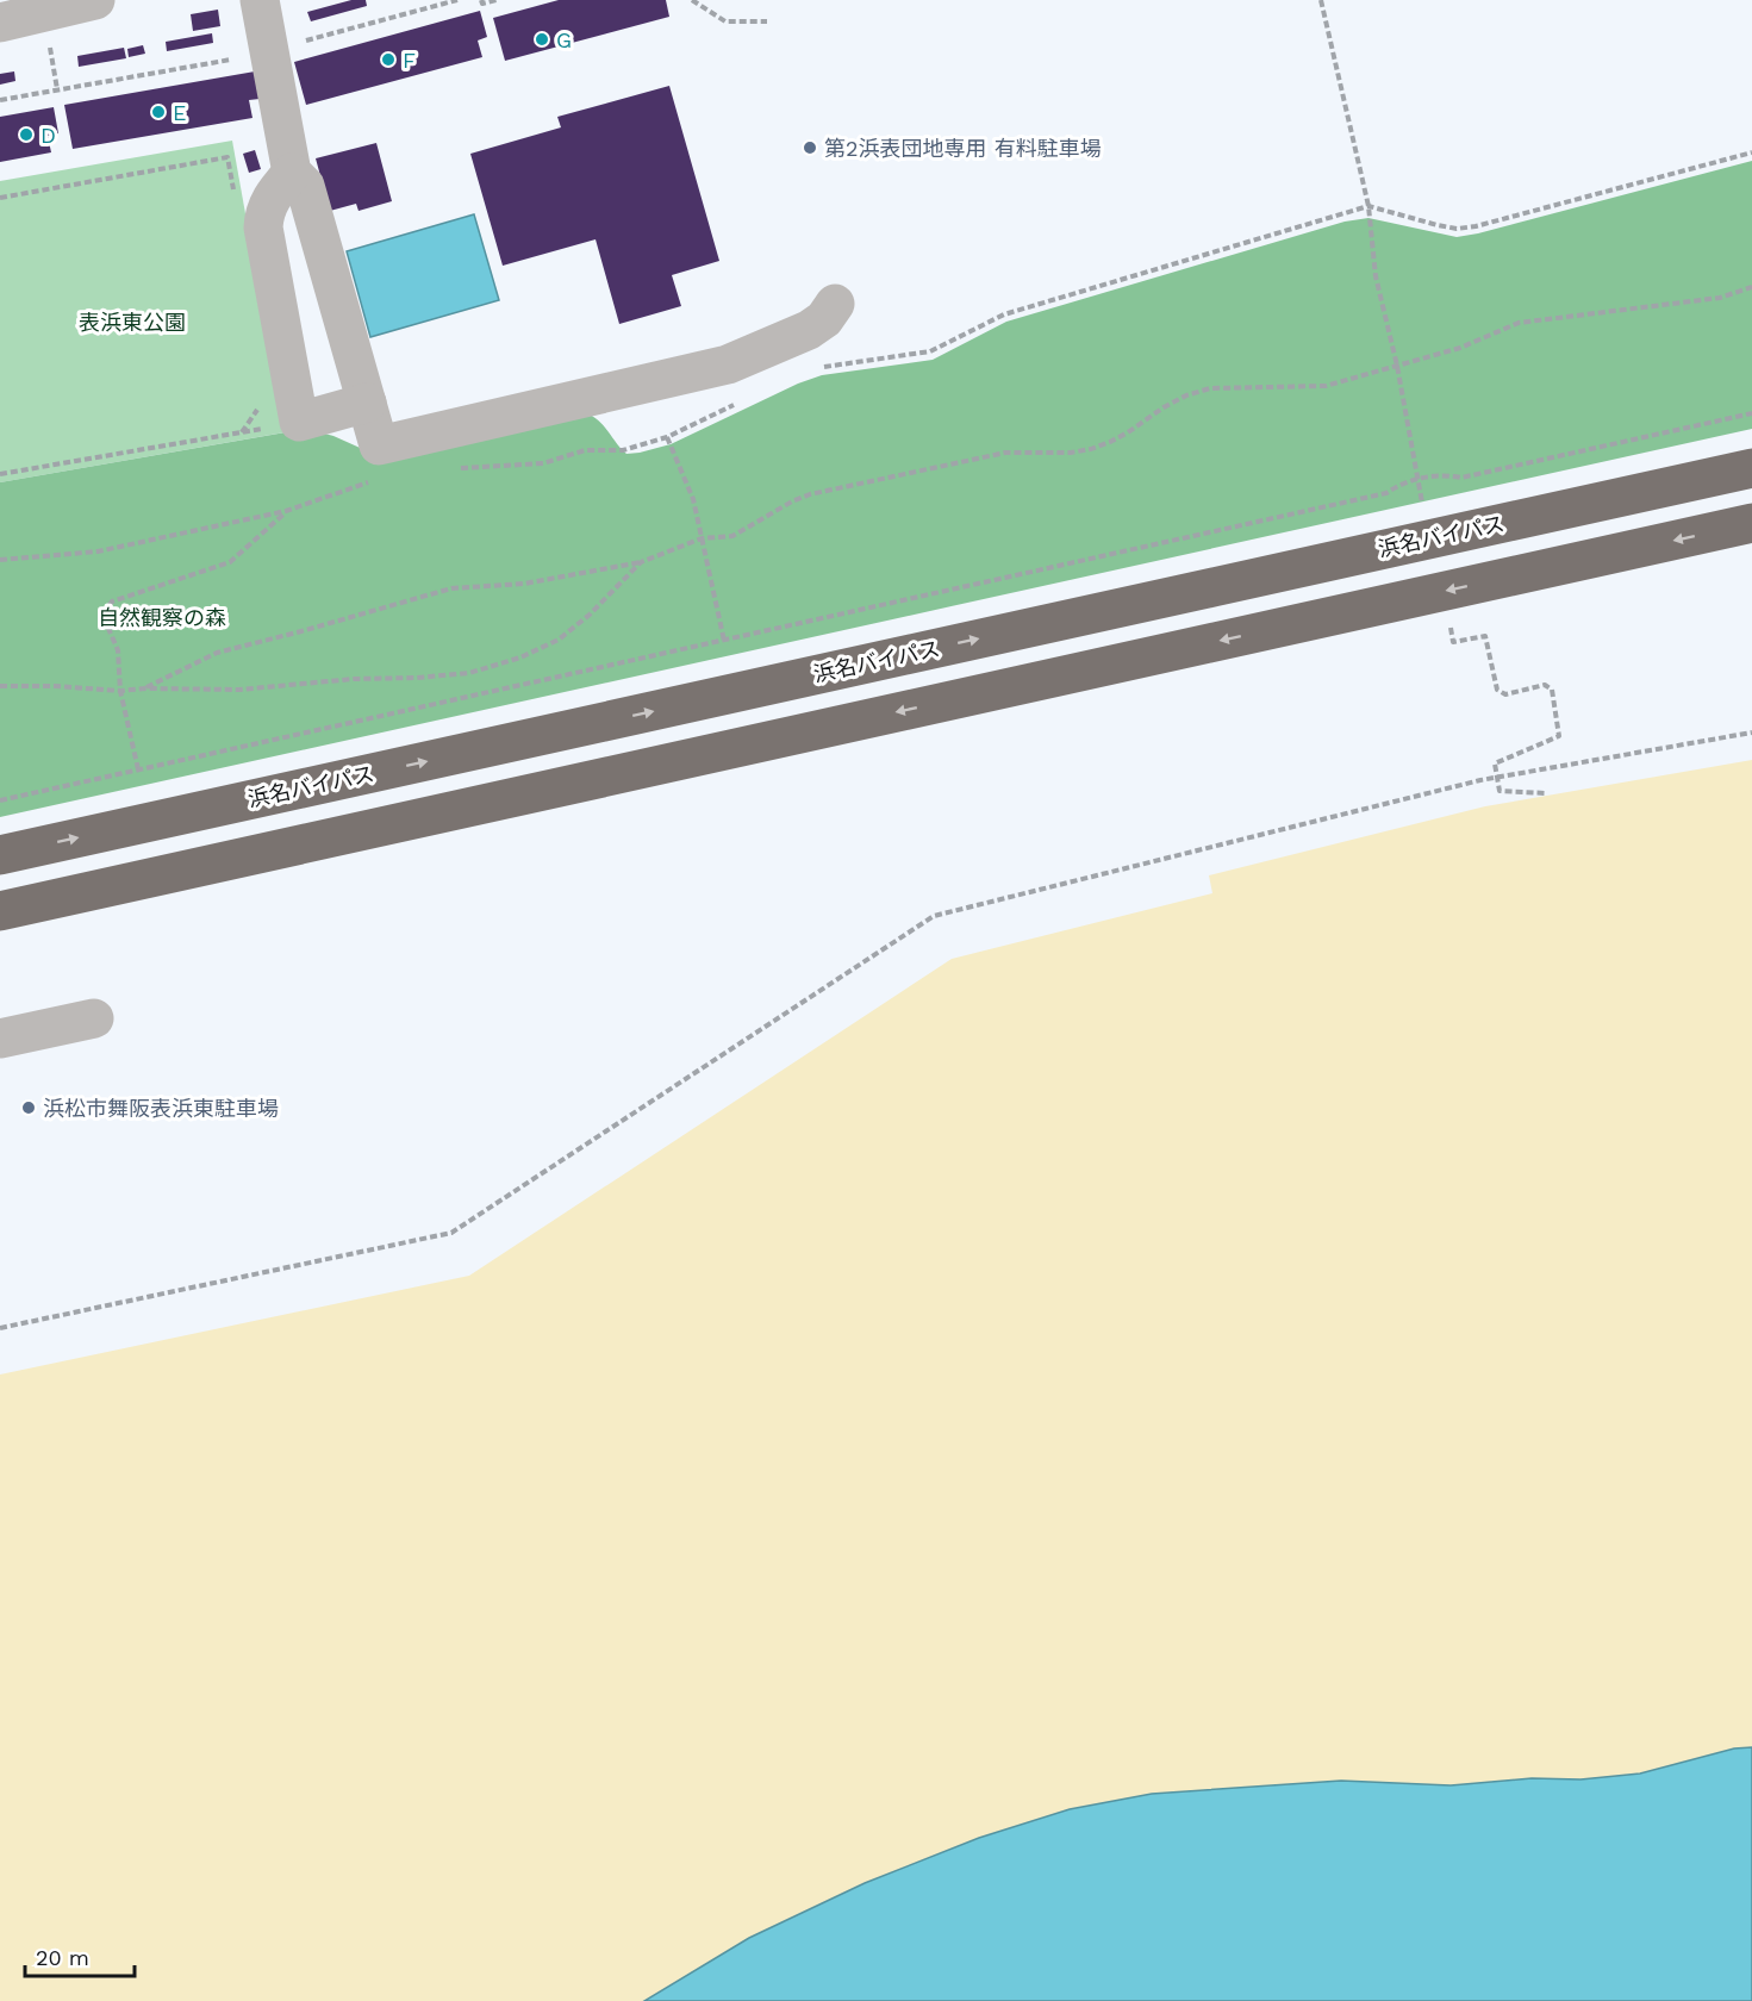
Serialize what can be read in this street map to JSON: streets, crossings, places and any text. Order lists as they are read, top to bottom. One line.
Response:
{"streets":{"highway":["浜名バイパス"]},"parks":["表浜東公園","自然観察の森"],"places":["G","F","E","D","第2浜表団地専用 有料駐車場","浜松市舞阪表浜東駐車場"],"scale_bar":"20 m"}
